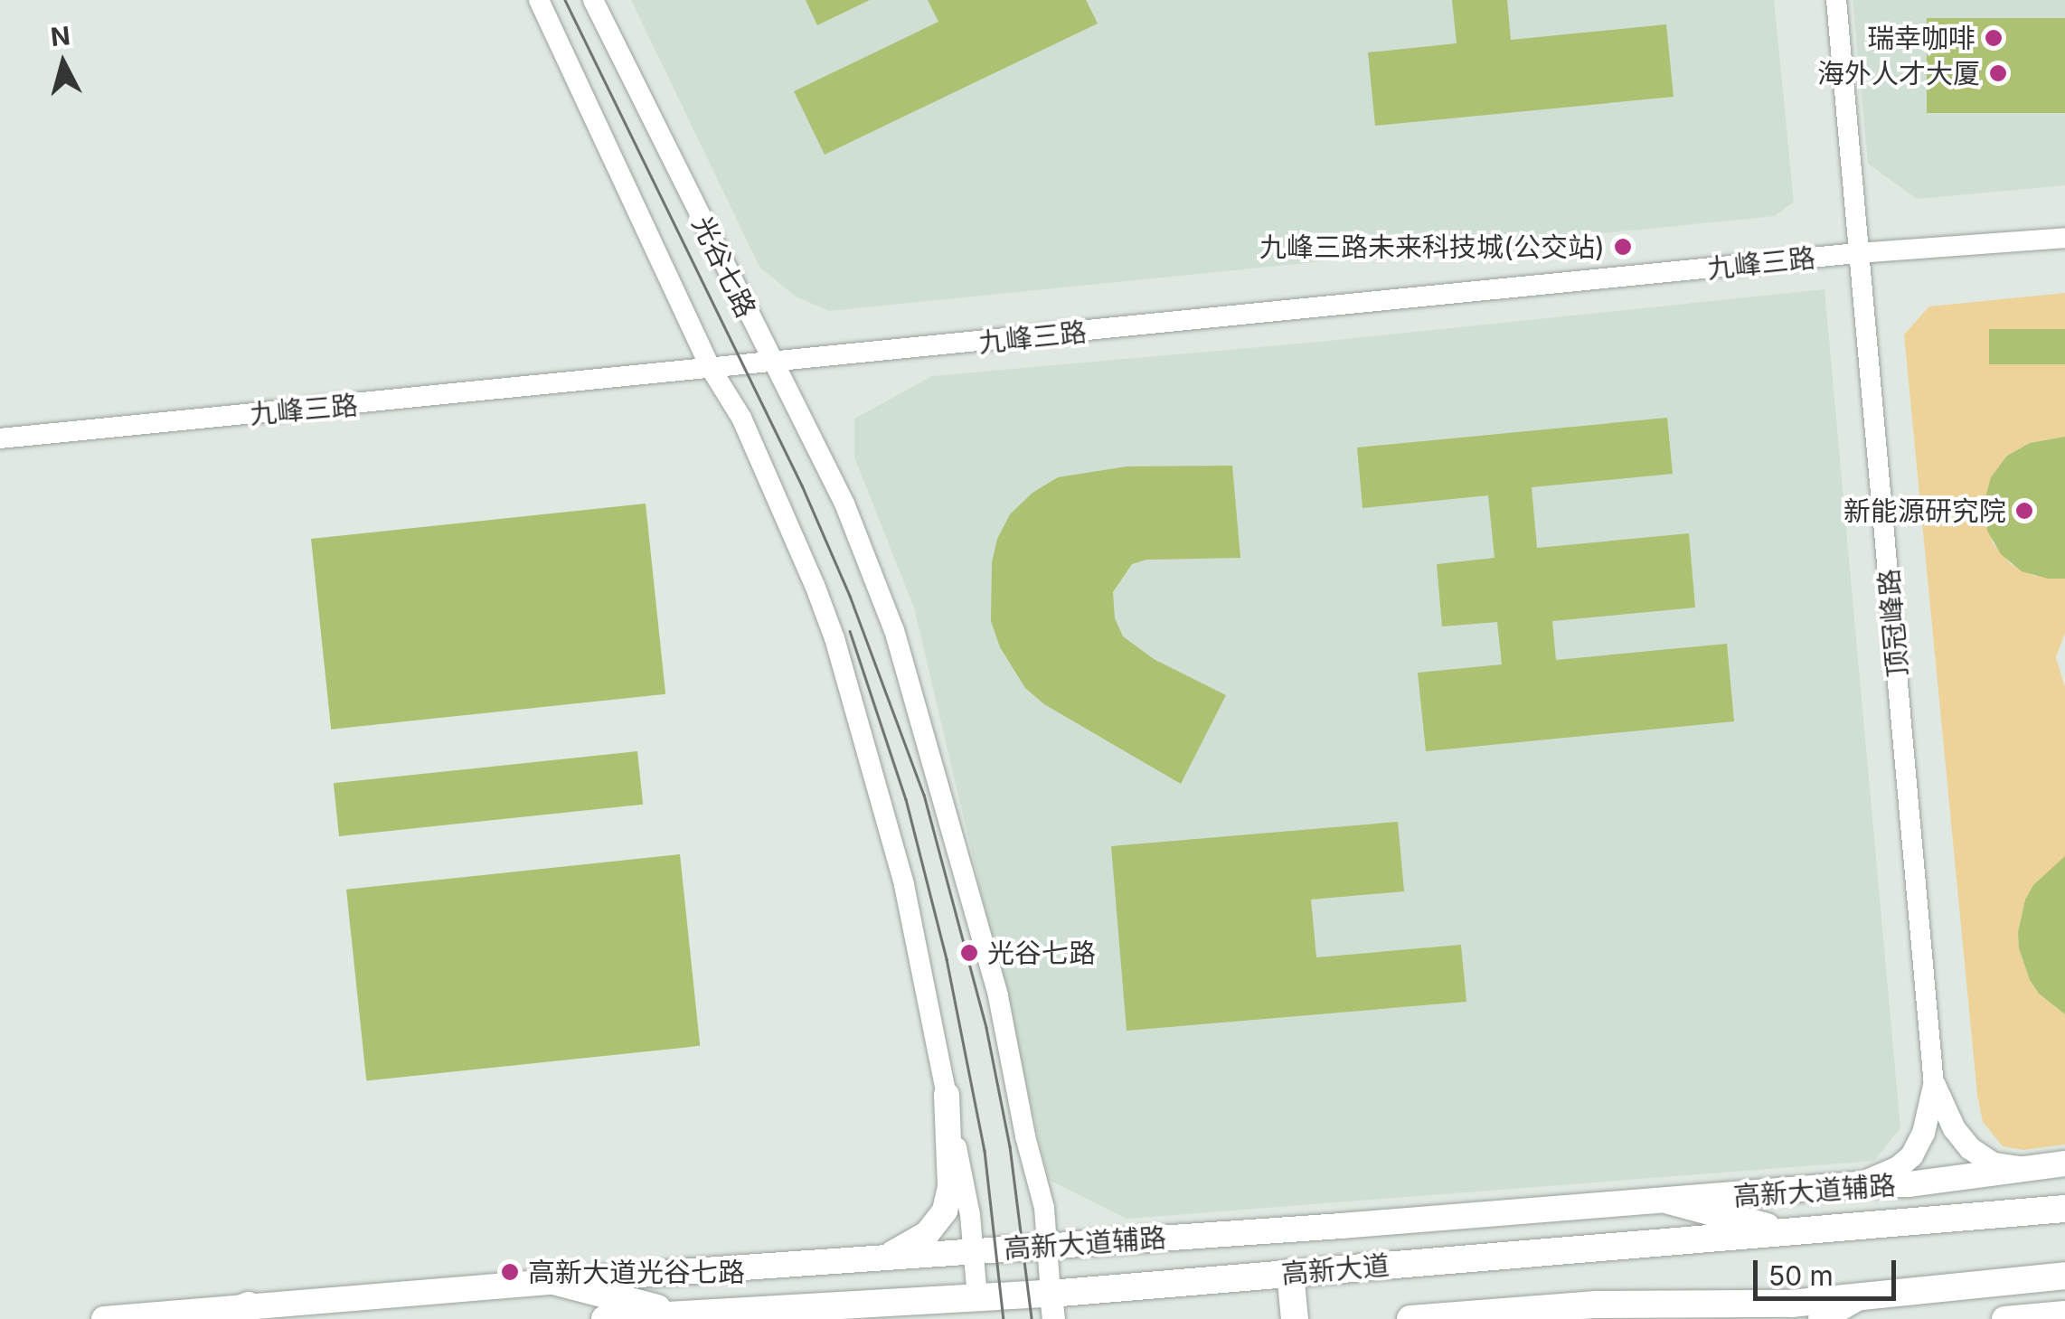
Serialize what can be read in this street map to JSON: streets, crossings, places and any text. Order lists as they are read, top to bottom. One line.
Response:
{"streets":{"highway":["高新大道"],"main road":["高新大道辅路"],"street":["九峰三路","光谷七路","顶冠峰路"]},"crossings":[["九峰三路","光谷七路"],["九峰三路","顶冠峰路"],["光谷七路","高新大道辅路"],["光谷七路","高新大道"]],"places":["瑞幸咖啡","海外人才大厦","九峰三路未来科技城(公交站)","新能源研究院","光谷七路","高新大道光谷七路"],"scale_bar":"50 m","north":"top"}
